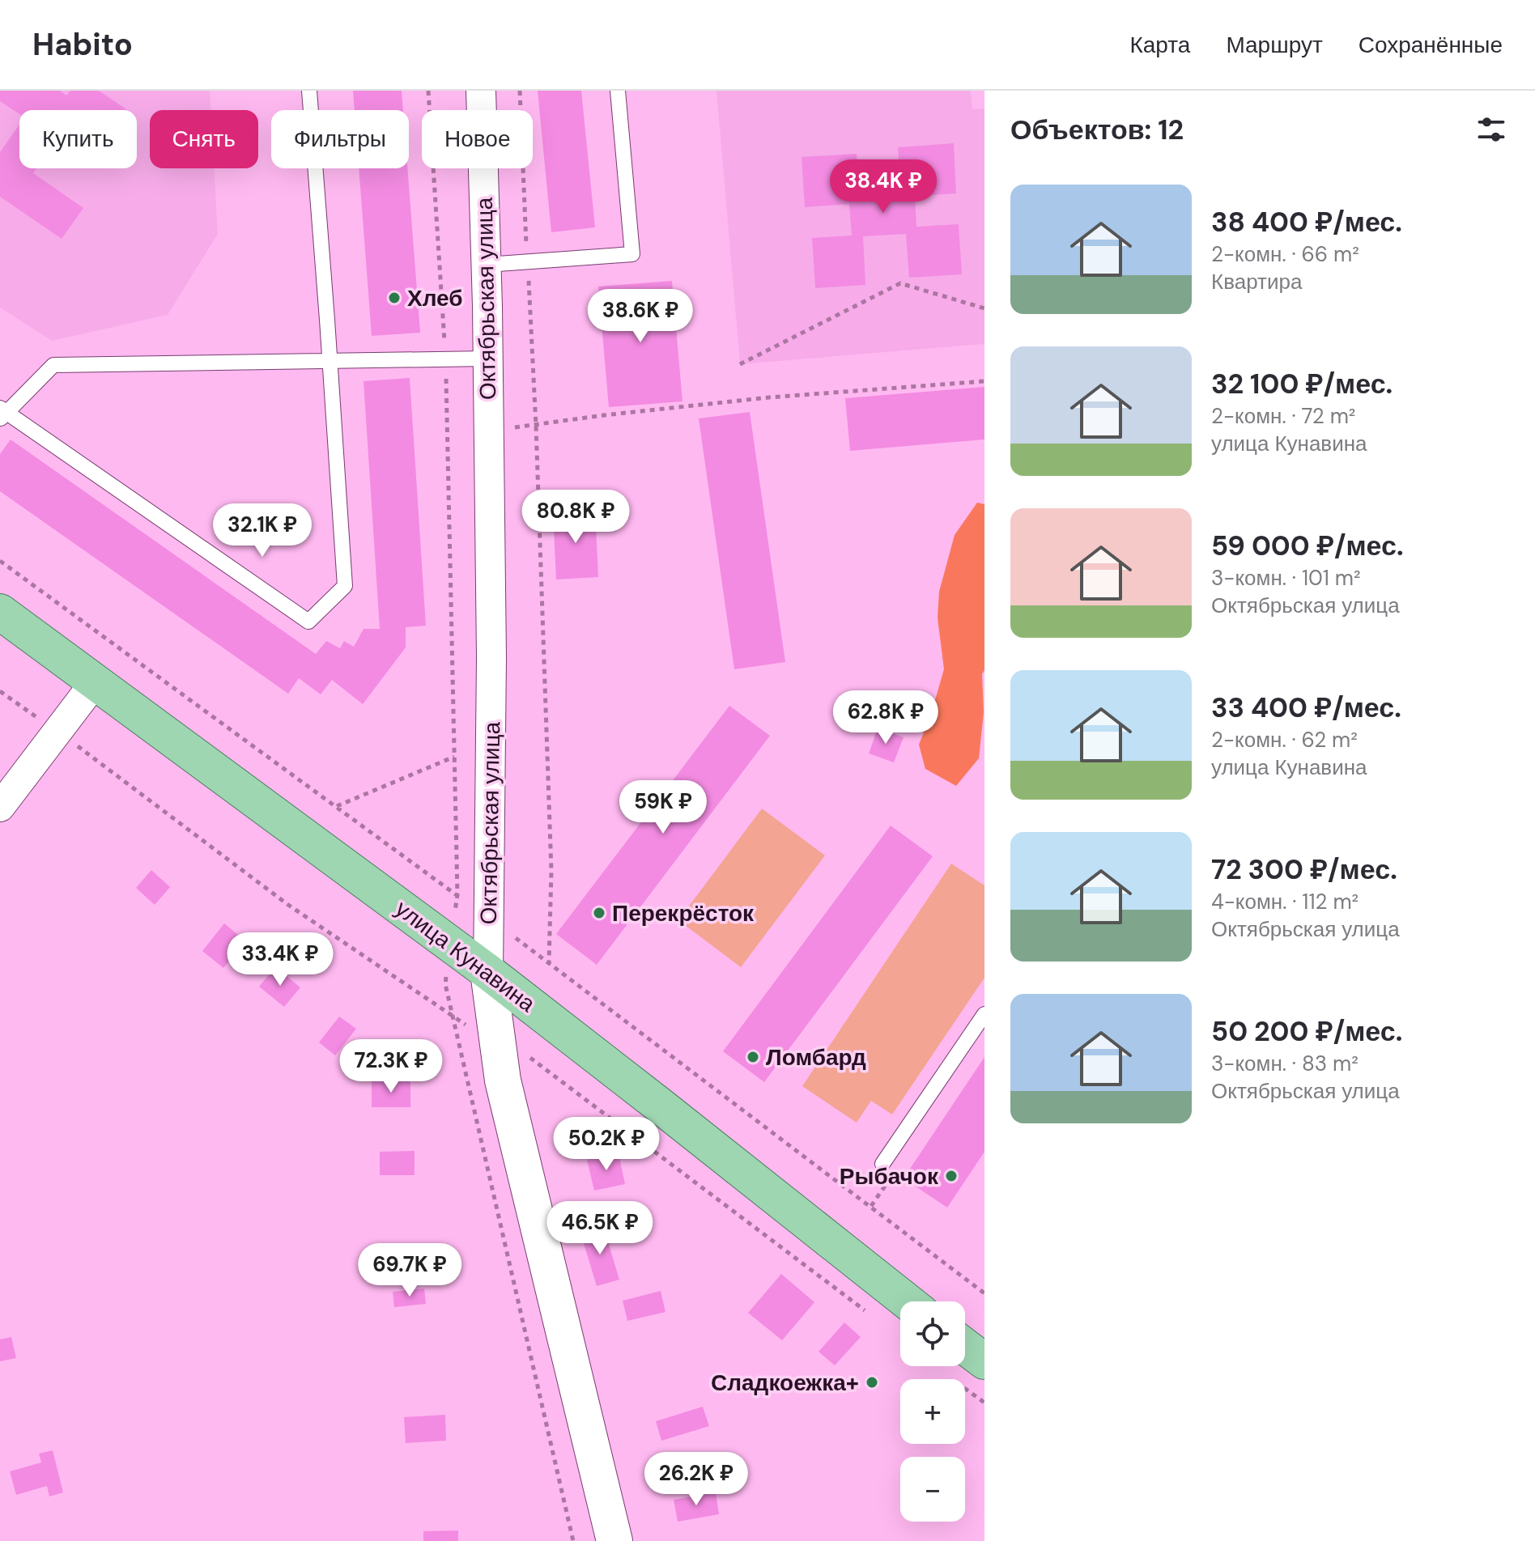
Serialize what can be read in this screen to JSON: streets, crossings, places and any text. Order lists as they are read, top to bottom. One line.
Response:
{"streets":{"main road":["Октябрьская улица","улица Кунавина"]},"crossings":[["Октябрьская улица","улица Кунавина"]],"places":["Хлеб","Перекрёсток","Ломбард","Рыбачок","Сладкоежка+"],"page":{"header":"Habito","nav":["Карта","Маршрут","Сохранённые"],"heading":"Объектов: 12","chip":["Купить","Снять","Фильтры","Новое"],"price":["38.4K ₽","38.6K ₽","80.8K ₽","32.1K ₽","62.8K ₽","59K ₽","33.4K ₽","72.3K ₽","50.2K ₽","46.5K ₽","69.7K ₽","26.2K ₽"],"list":[{"name":"38 400 ₽/мес.","note":"2-комн. · 66 m² · Квартира"},{"name":"32 100 ₽/мес.","note":"2-комн. · 72 m² · улица Кунавина"},{"name":"59 000 ₽/мес.","note":"3-комн. · 101 m² · Октябрьская улица"},{"name":"33 400 ₽/мес.","note":"2-комн. · 62 m² · улица Кунавина"},{"name":"72 300 ₽/мес.","note":"4-комн. · 112 m² · Октябрьская улица"},{"name":"50 200 ₽/мес.","note":"3-комн. · 83 m² · Октябрьская улица"}],"map_buttons":["+","−"]}}
